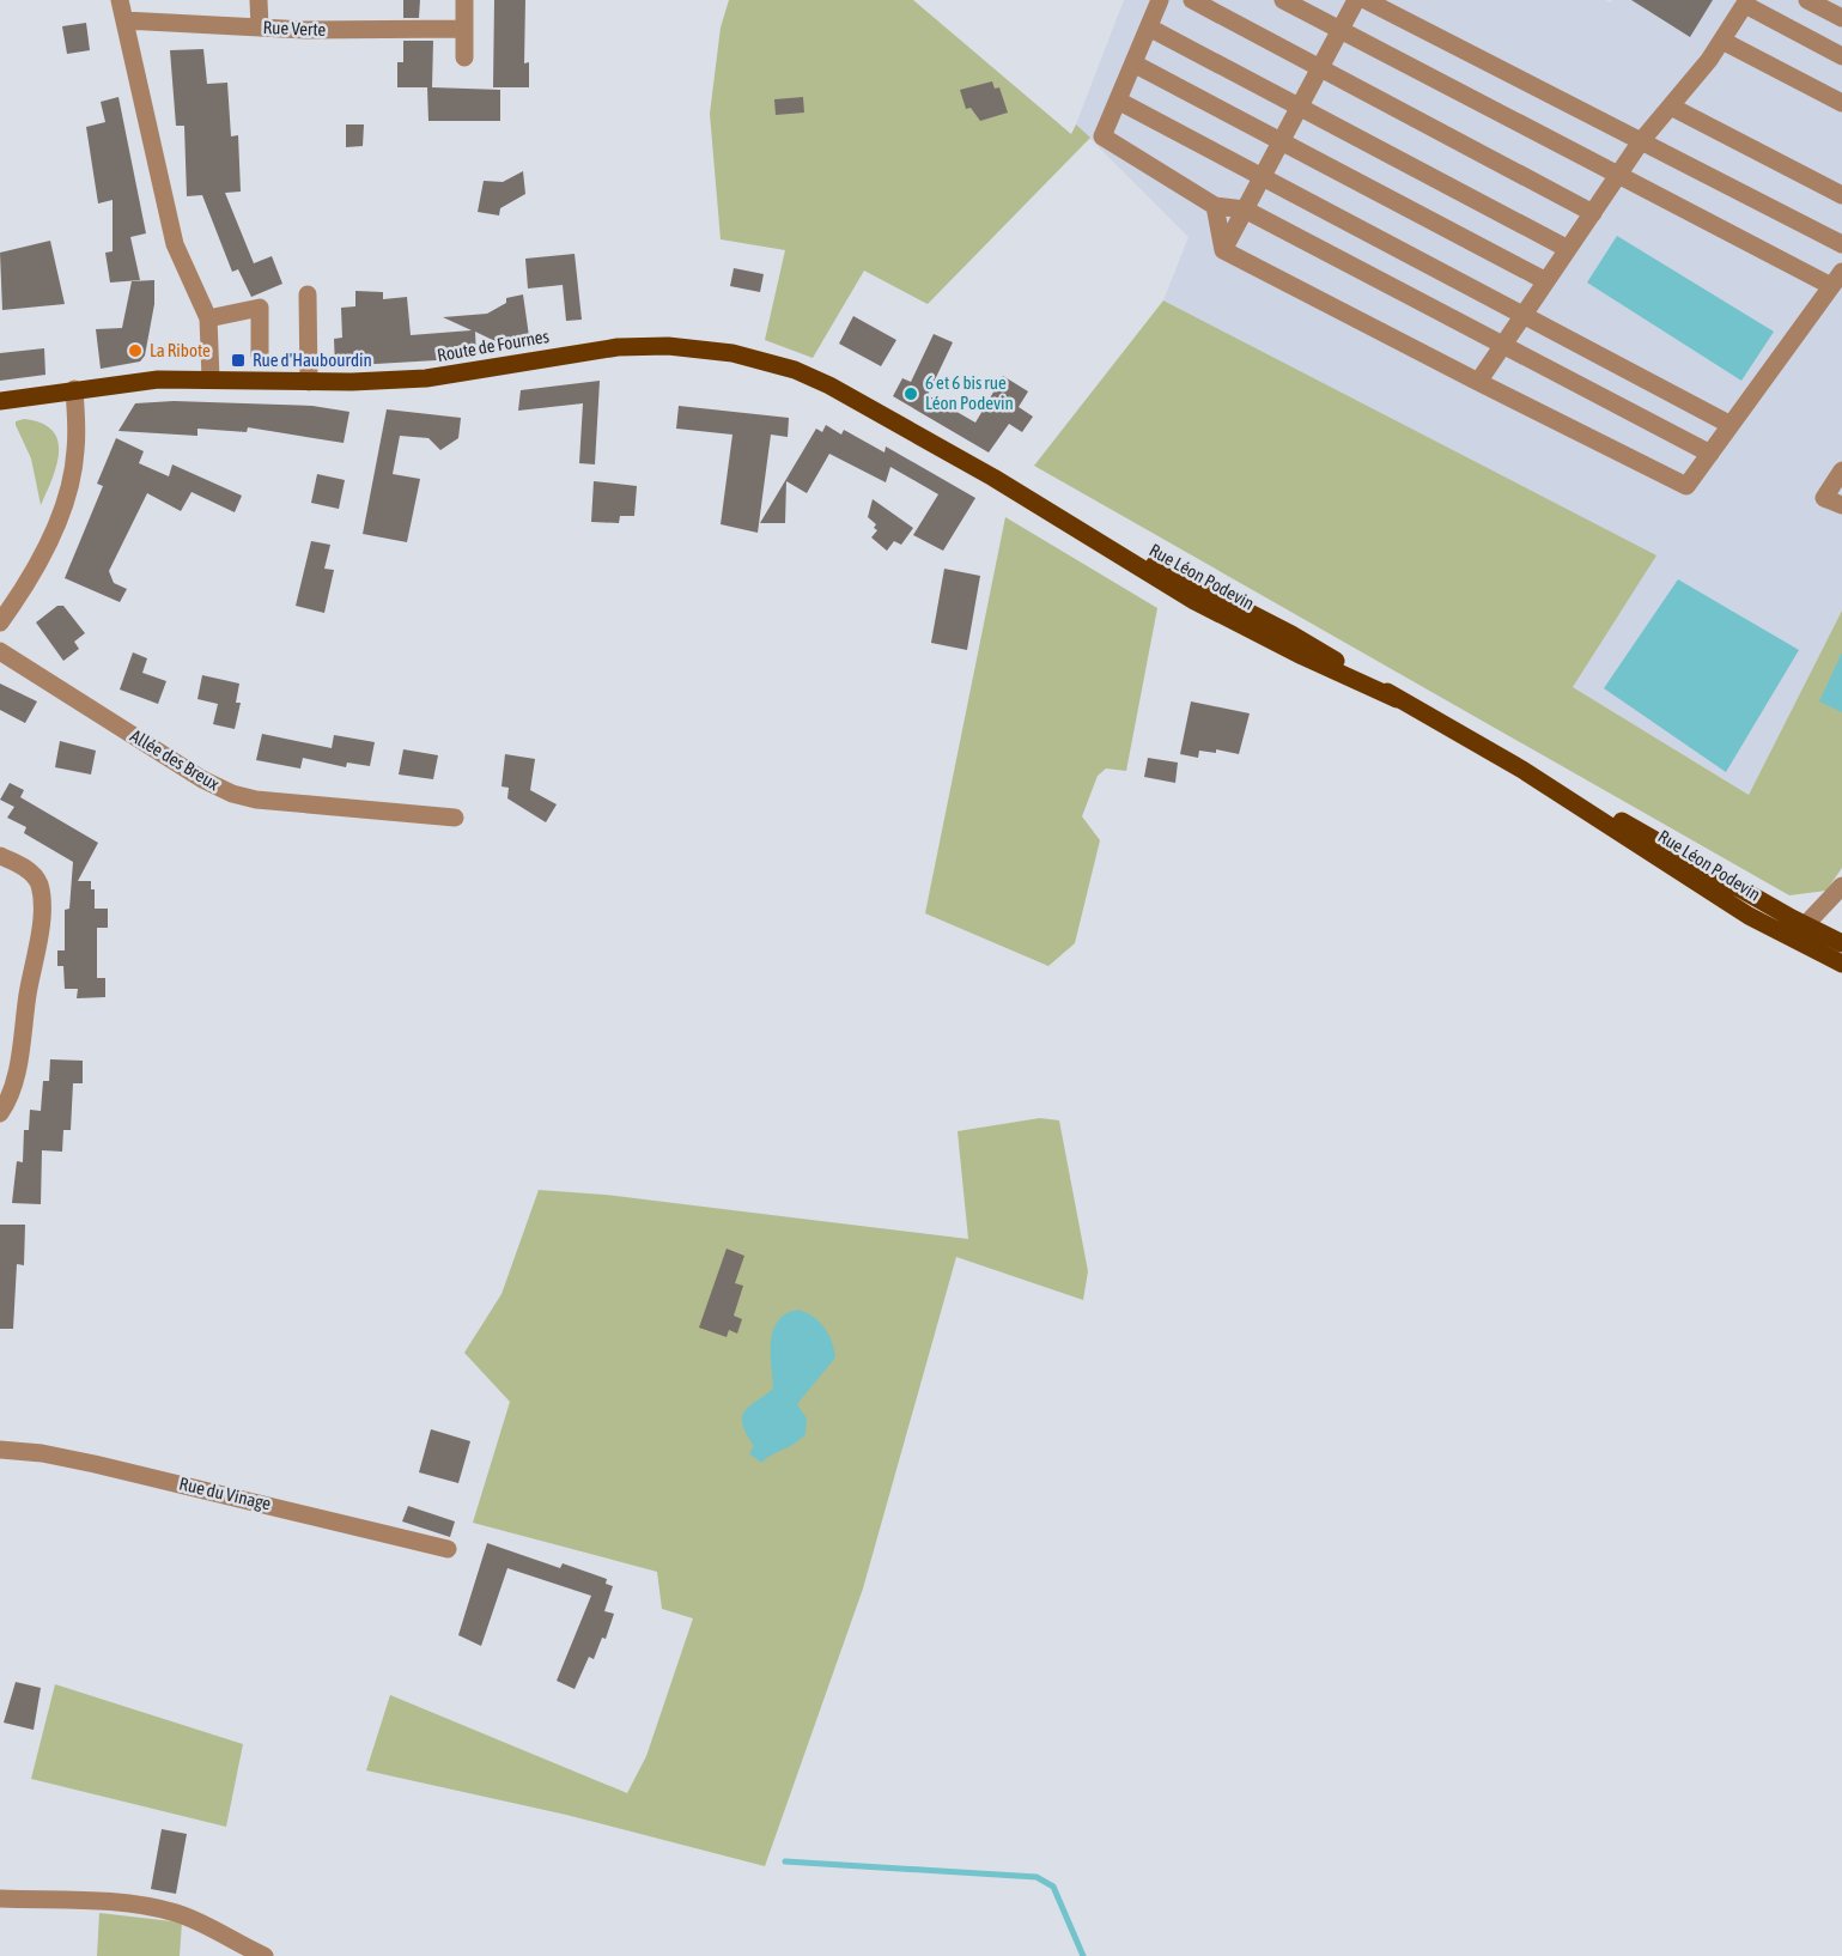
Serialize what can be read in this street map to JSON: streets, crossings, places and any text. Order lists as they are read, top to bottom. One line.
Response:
{"streets":{"main road":["Route de Fournes","Rue Léon Podevin"],"street":["Rue Verte","Allée des Breux","Rue du Vinage"]},"crossings":[["Route de Fournes","Rue Léon Podevin"]],"places":{"other":["La Ribote","6 et 6 bis rue Léon Podevin"],"transit":["Rue d'Haubourdin"]}}
